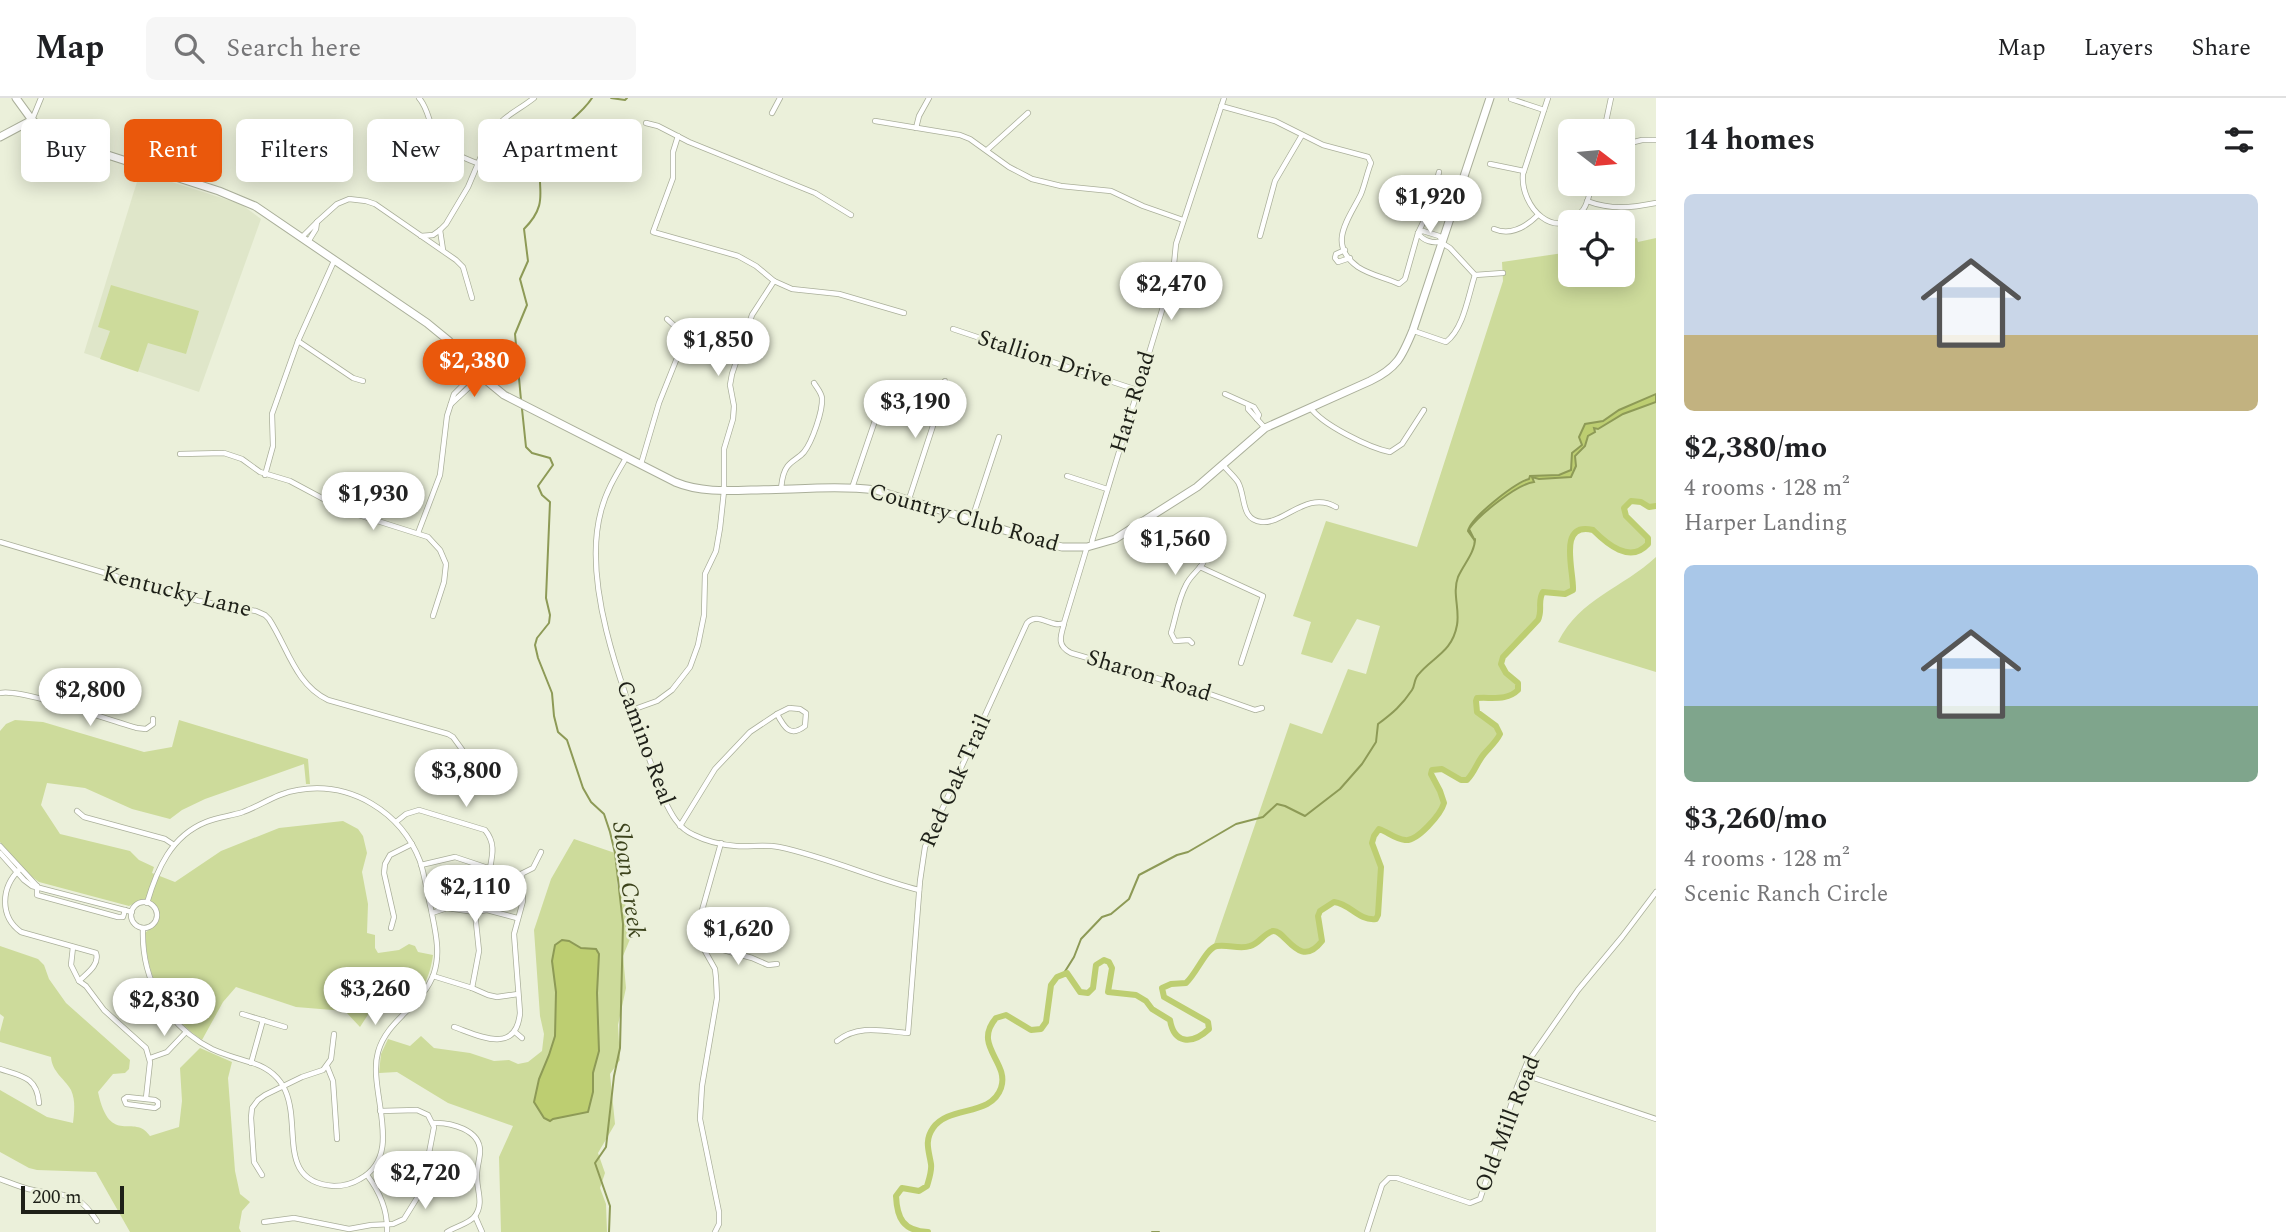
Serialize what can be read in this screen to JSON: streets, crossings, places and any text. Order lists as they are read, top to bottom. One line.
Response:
{"streets":{"main road":["Country Club Road"],"street":["Stallion Drive","Hart Road","Kentucky Lane","Sharon Road","Camino Real","Red Oak Trail","Old Mill Road"]},"crossings":[["Stallion Drive","Hart Road"],["Hart Road","Country Club Road"],["Country Club Road","Camino Real"],["Sharon Road","Red Oak Trail"],["Camino Real","Red Oak Trail"]],"water":["Sloan Creek"],"scale_bar":"200 m","north":"right","page":{"header":"Map","search":"Search here","nav":["Map","Layers","Share"],"heading":"14 homes","chip":["Buy","Rent","Filters","New","Apartment"],"price":["$1,920","$2,470","$1,850","$2,380","$3,190","$1,930","$1,560","$2,800","$3,800","$2,110","$1,620","$3,260","$2,830","$2,720"],"list":[{"name":"$2,380/mo","note":"4 rooms · 128 m² · Harper Landing"},{"name":"$3,260/mo","note":"4 rooms · 128 m² · Scenic Ranch Circle"}],"scale":"200 m"}}
